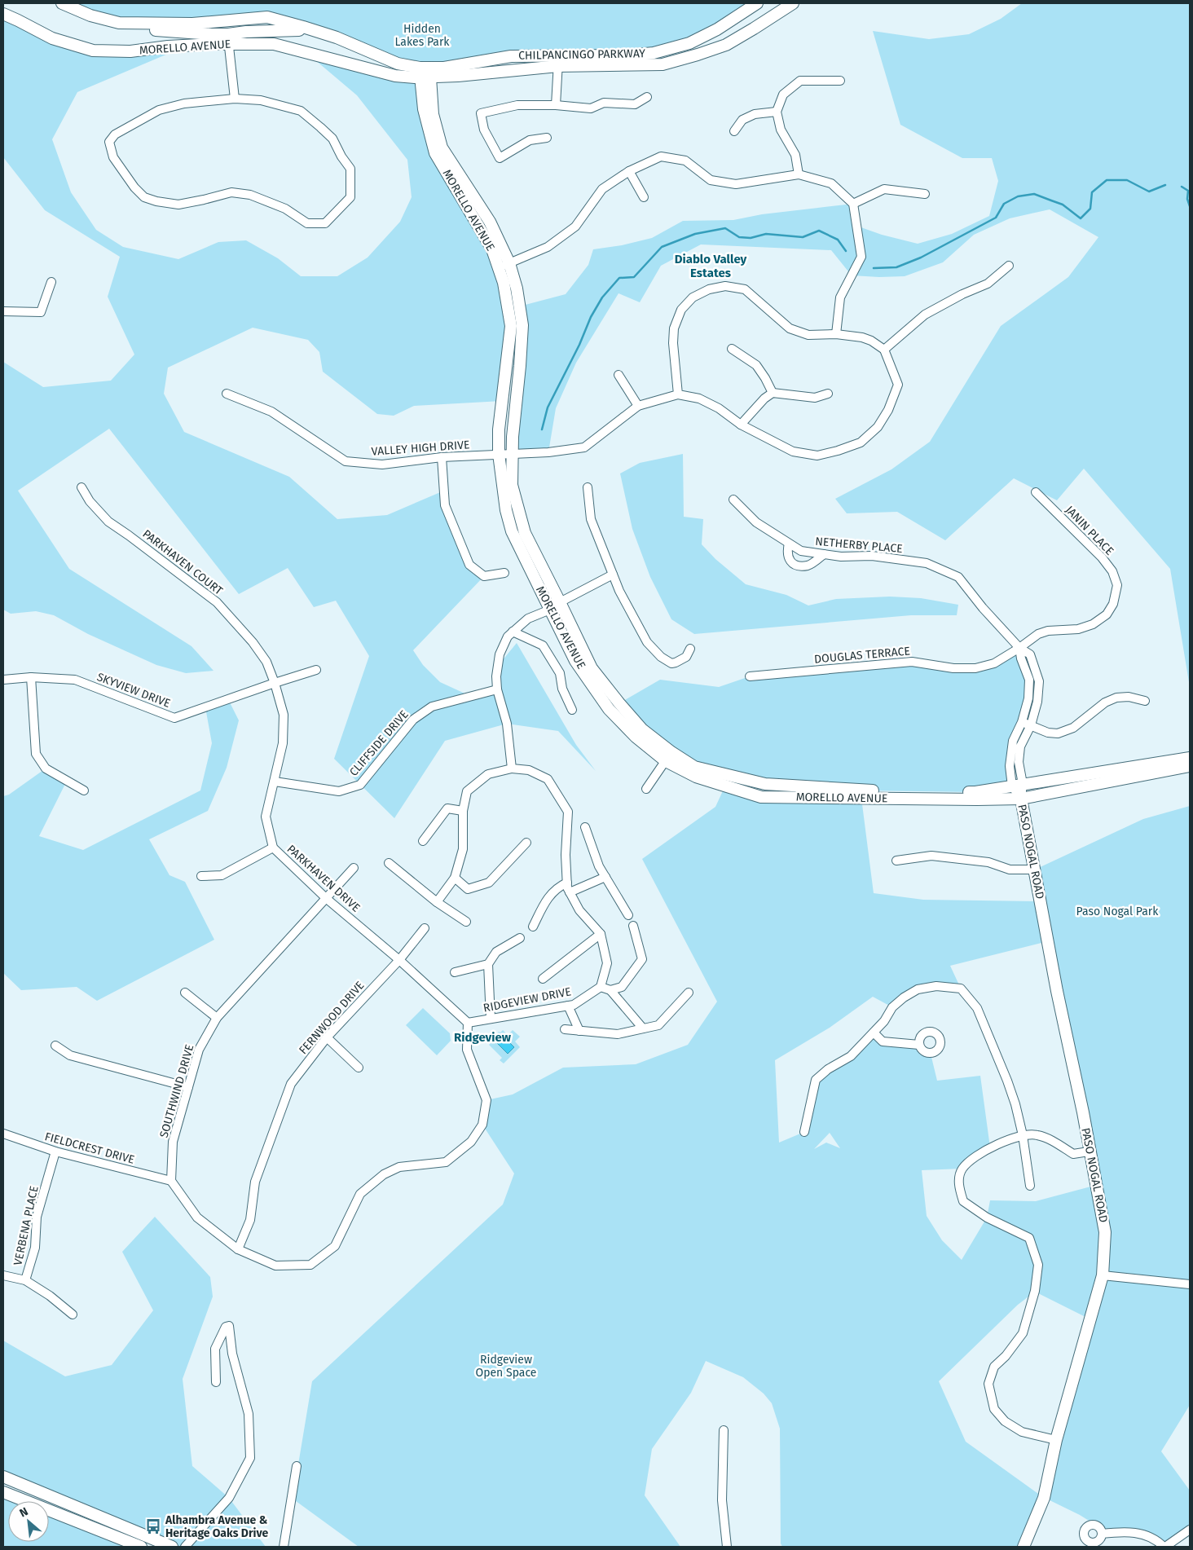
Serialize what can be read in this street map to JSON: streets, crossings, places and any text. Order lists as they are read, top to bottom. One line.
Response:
{"streets":{"street":["MORELLO AVENUE","CHILPANCINGO PARKWAY","VALLEY HIGH DRIVE","JANIN PLACE","NETHERBY PLACE","PARKHAVEN COURT","DOUGLAS TERRACE","SKYVIEW DRIVE","CLIFFSIDE DRIVE","PASO NOGAL ROAD","PARKHAVEN DRIVE","RIDGEVIEW DRIVE","FERNWOOD DRIVE","SOUTHWIND DRIVE","FIELDCREST DRIVE","VERBENA PLACE"]},"crossings":[["MORELLO AVENUE","CHILPANCINGO PARKWAY"],["MORELLO AVENUE","VALLEY HIGH DRIVE"],["MORELLO AVENUE","NETHERBY PLACE"],["MORELLO AVENUE","PASO NOGAL ROAD"],["JANIN PLACE","NETHERBY PLACE"],["JANIN PLACE","DOUGLAS TERRACE"],["NETHERBY PLACE","DOUGLAS TERRACE"],["PARKHAVEN COURT","SKYVIEW DRIVE"],["PARKHAVEN COURT","PARKHAVEN DRIVE"],["SKYVIEW DRIVE","PARKHAVEN DRIVE"],["CLIFFSIDE DRIVE","PARKHAVEN DRIVE"],["PARKHAVEN DRIVE","RIDGEVIEW DRIVE"],["PARKHAVEN DRIVE","FERNWOOD DRIVE"],["PARKHAVEN DRIVE","SOUTHWIND DRIVE"],["SOUTHWIND DRIVE","FIELDCREST DRIVE"],["FIELDCREST DRIVE","VERBENA PLACE"]],"districts":["Diablo Valley Estates","Ridgeview"],"parks":["Hidden Lakes Park","Paso Nogal Park","Ridgeview Open Space"],"places":{"bus stop":["Alhambra Avenue & Heritage Oaks Drive"]},"north":"top left"}
